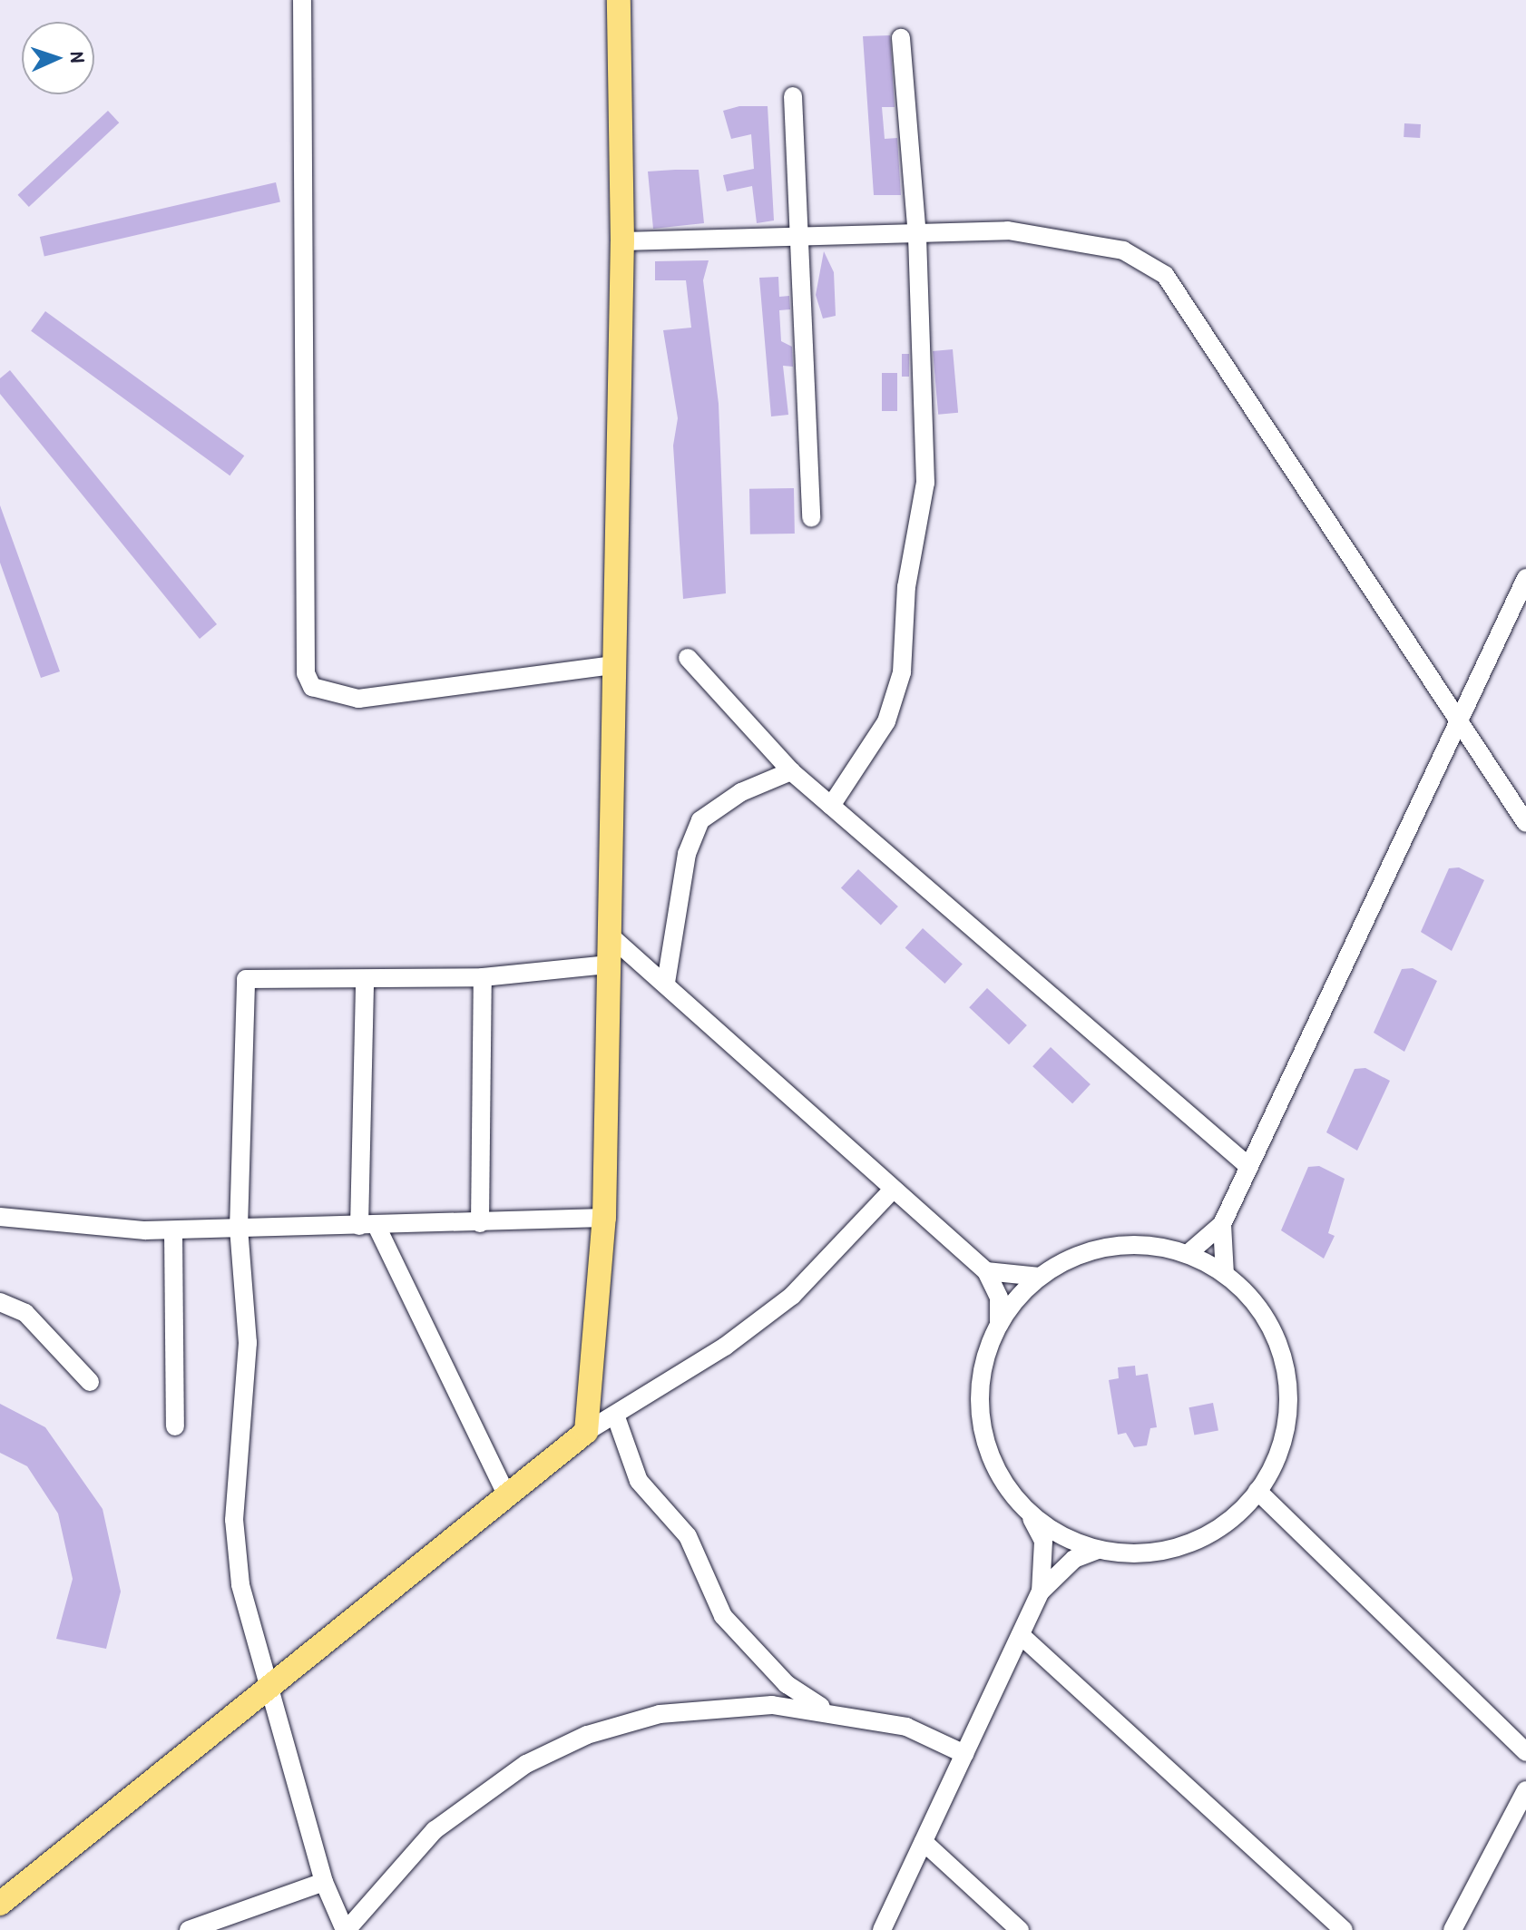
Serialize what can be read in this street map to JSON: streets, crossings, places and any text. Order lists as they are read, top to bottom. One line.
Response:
{"north":"right"}
